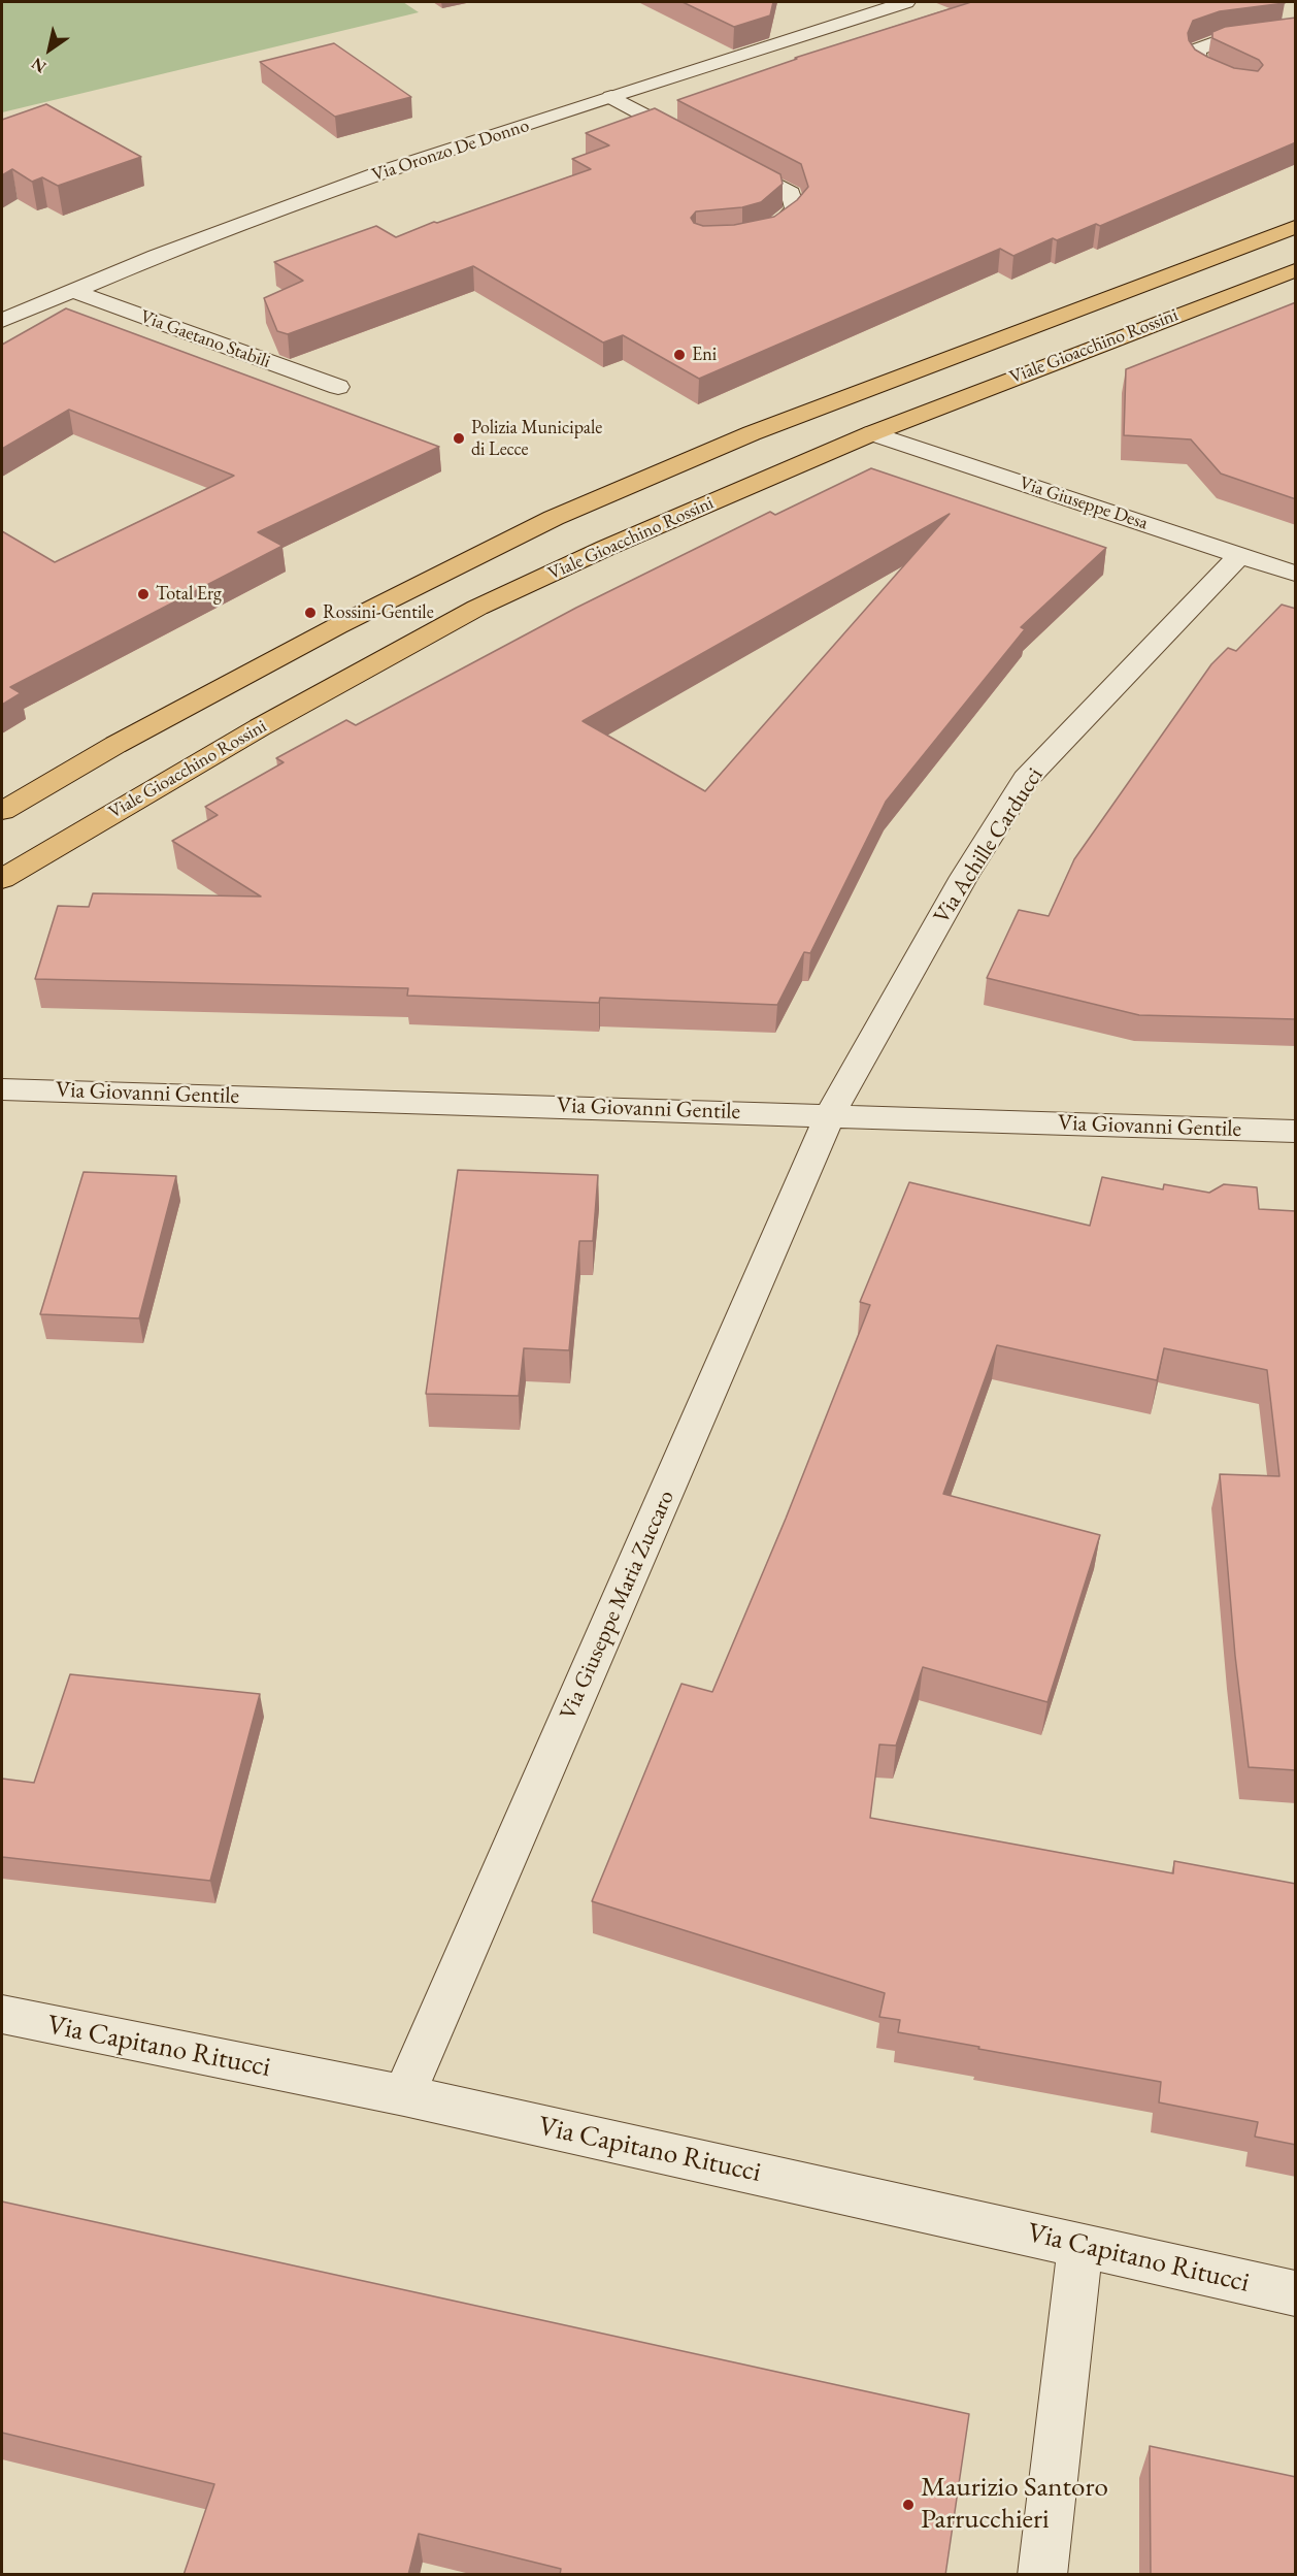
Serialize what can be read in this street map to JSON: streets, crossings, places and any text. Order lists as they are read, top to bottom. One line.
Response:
{"streets":{"main road":["Viale Gioacchino Rossini"],"street":["Via Oronzo De Donno","Via Gaetano Stabili","Via Giuseppe Desa","Via Achille Carducci","Via Giovanni Gentile","Via Giuseppe Maria Zuccaro","Via Capitano Ritucci"]},"crossings":[["Via Oronzo De Donno","Via Gaetano Stabili"],["Viale Gioacchino Rossini","Via Giuseppe Desa"],["Via Giuseppe Desa","Via Achille Carducci"],["Via Achille Carducci","Via Giovanni Gentile"],["Via Achille Carducci","Via Giuseppe Maria Zuccaro"],["Via Giovanni Gentile","Via Giuseppe Maria Zuccaro"],["Via Giuseppe Maria Zuccaro","Via Capitano Ritucci"]],"places":["Eni","Polizia Municipale di Lecce","Total Erg","Rossini-Gentile","Maurizio Santoro Parrucchieri"],"north":"bottom left"}
